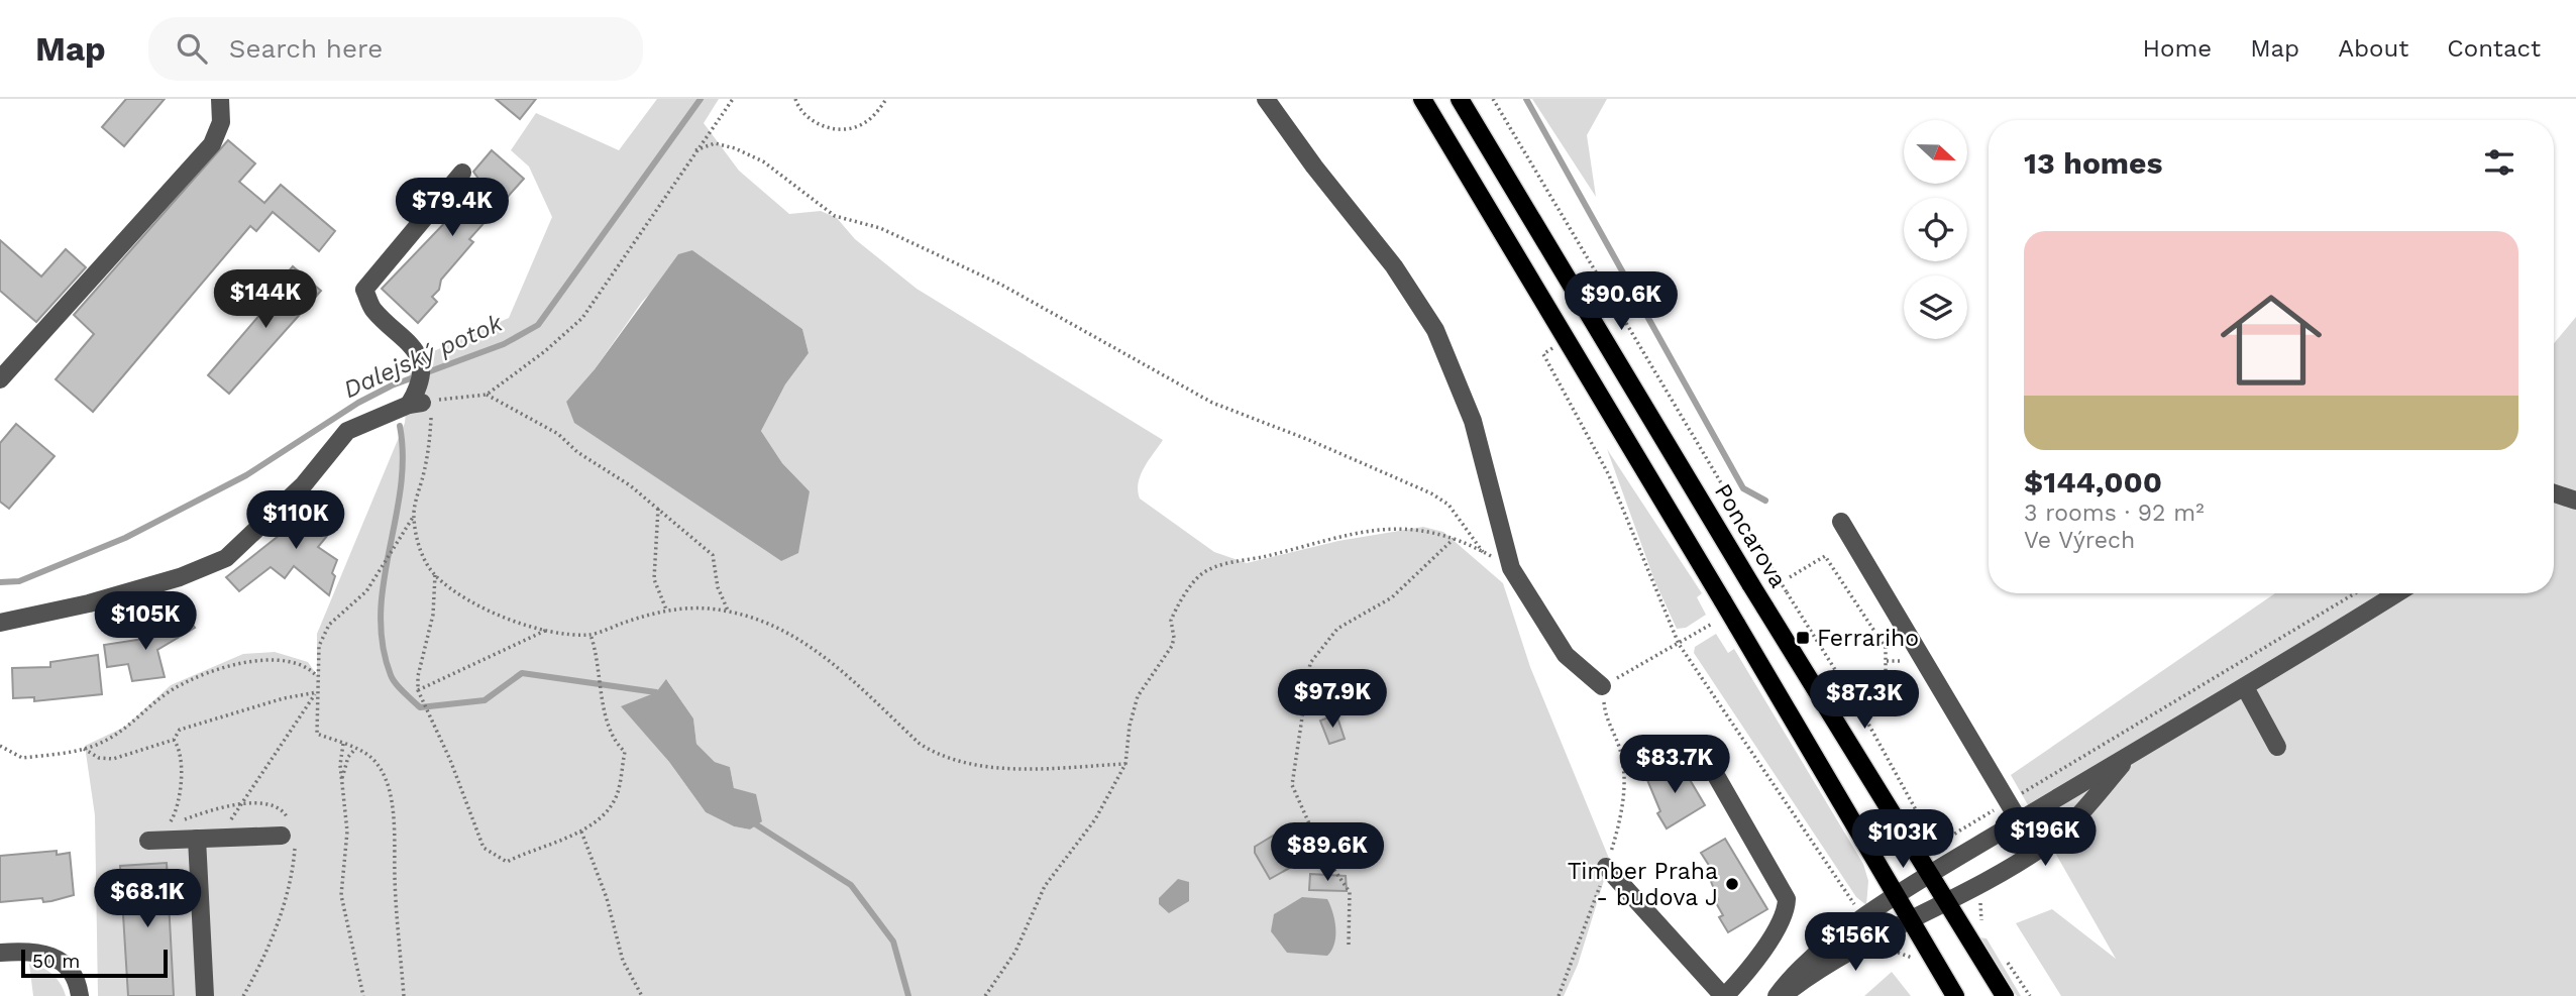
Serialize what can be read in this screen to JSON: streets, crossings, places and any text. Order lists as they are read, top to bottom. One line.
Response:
{"streets":{"main road":["Poncarova"]},"water":["Dalejský potok"],"places":{"transit":["Ferrariho"],"other":["Timber Praha - budova J"]},"scale_bar":"50 m","north":"right","page":{"header":"Map","search":"Search here","nav":["Home","Map","About","Contact"],"heading":"13 homes","price":["$79.4K","$144K","$90.6K","$110K","$105K","$97.9K","$87.3K","$83.7K","$196K","$103K","$89.6K","$68.1K","$156K"],"list":[{"name":"$144,000","note":"3 rooms · 92 m² · Ve Výrech"}],"scale":"50 m"}}
